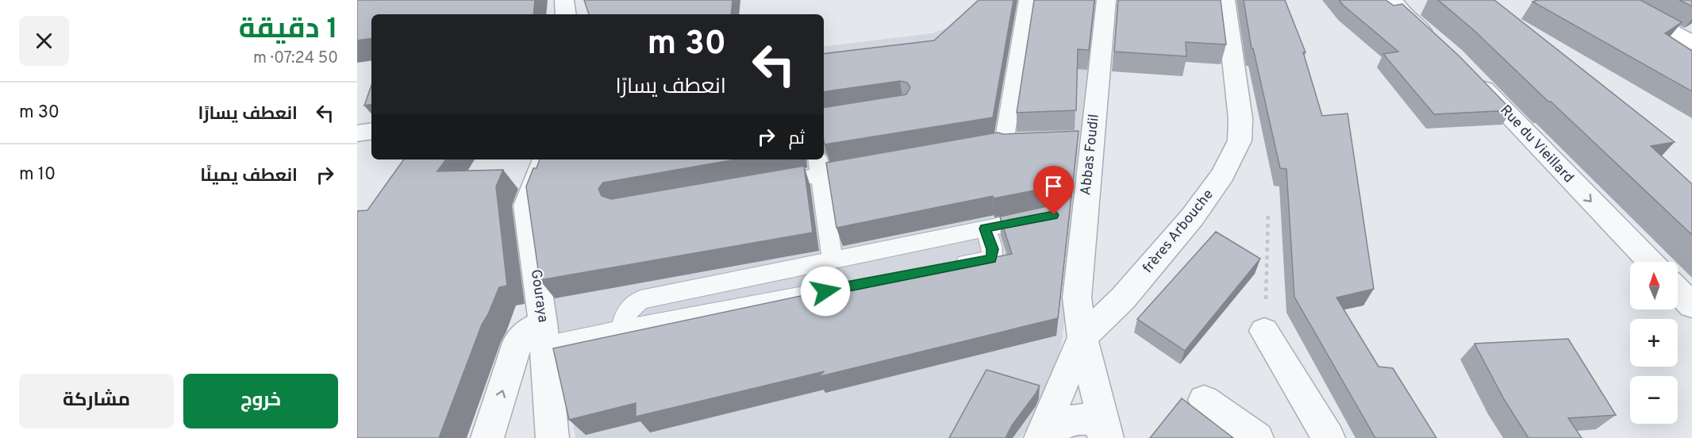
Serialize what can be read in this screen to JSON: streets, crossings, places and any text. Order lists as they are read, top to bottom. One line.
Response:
{"streets":{"street":["Rue du Vieillard","Abbas Foudil","frères Arbouche","Gouraya"]},"crossings":[["Abbas Foudil","frères Arbouche"]],"one_way":["Rue du Vieillard"],"north":"top","page":{"heading":["1 دقيقة","50 m · 07:24"],"turn":["30 m","انعطف يسارًا"],"list":[{"name":"انعطف يسارًا","value":"30 m"},{"name":"انعطف يمينًا","value":"10 m"}],"then":"ثم","map_buttons":["+","−"],"buttons":["خروج","مشاركة"]}}
